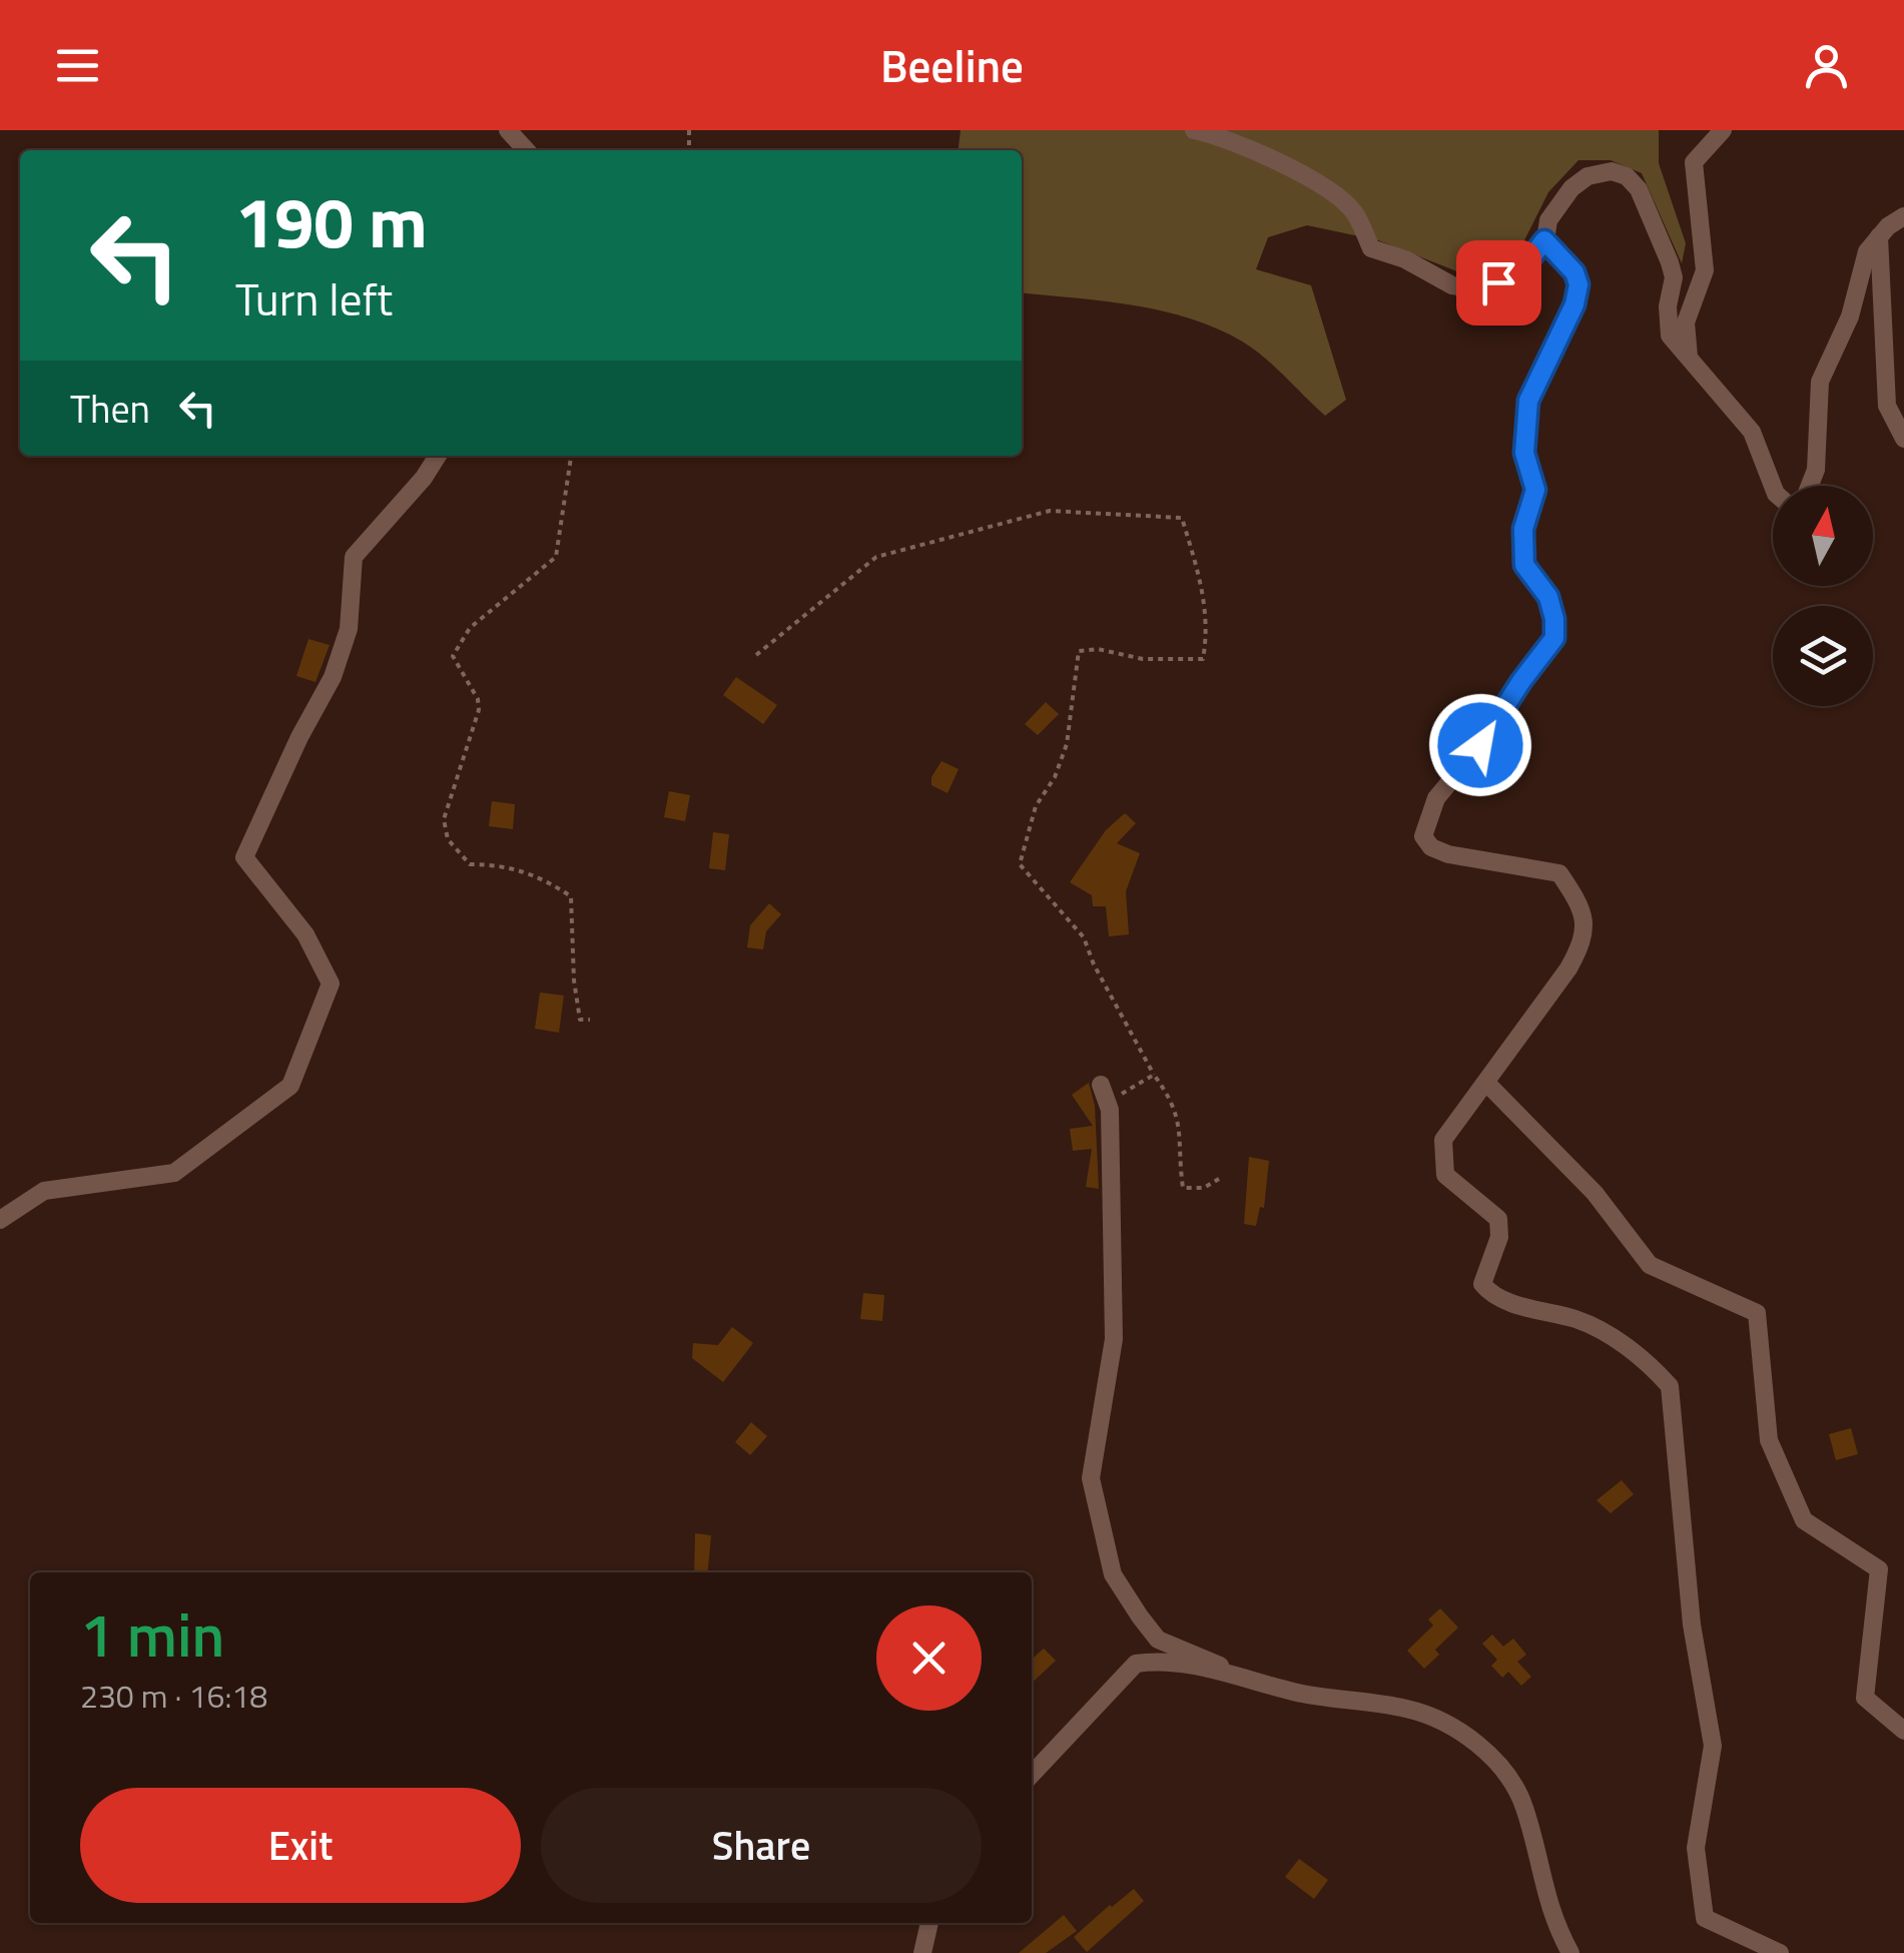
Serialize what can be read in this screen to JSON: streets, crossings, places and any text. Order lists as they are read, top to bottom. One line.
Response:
{"north":"top","page":{"header":"Beeline","turn":["190 m","Turn left"],"then":"Then","heading":["1 min","230 m · 16:18"],"buttons":["Exit","Share"]}}
